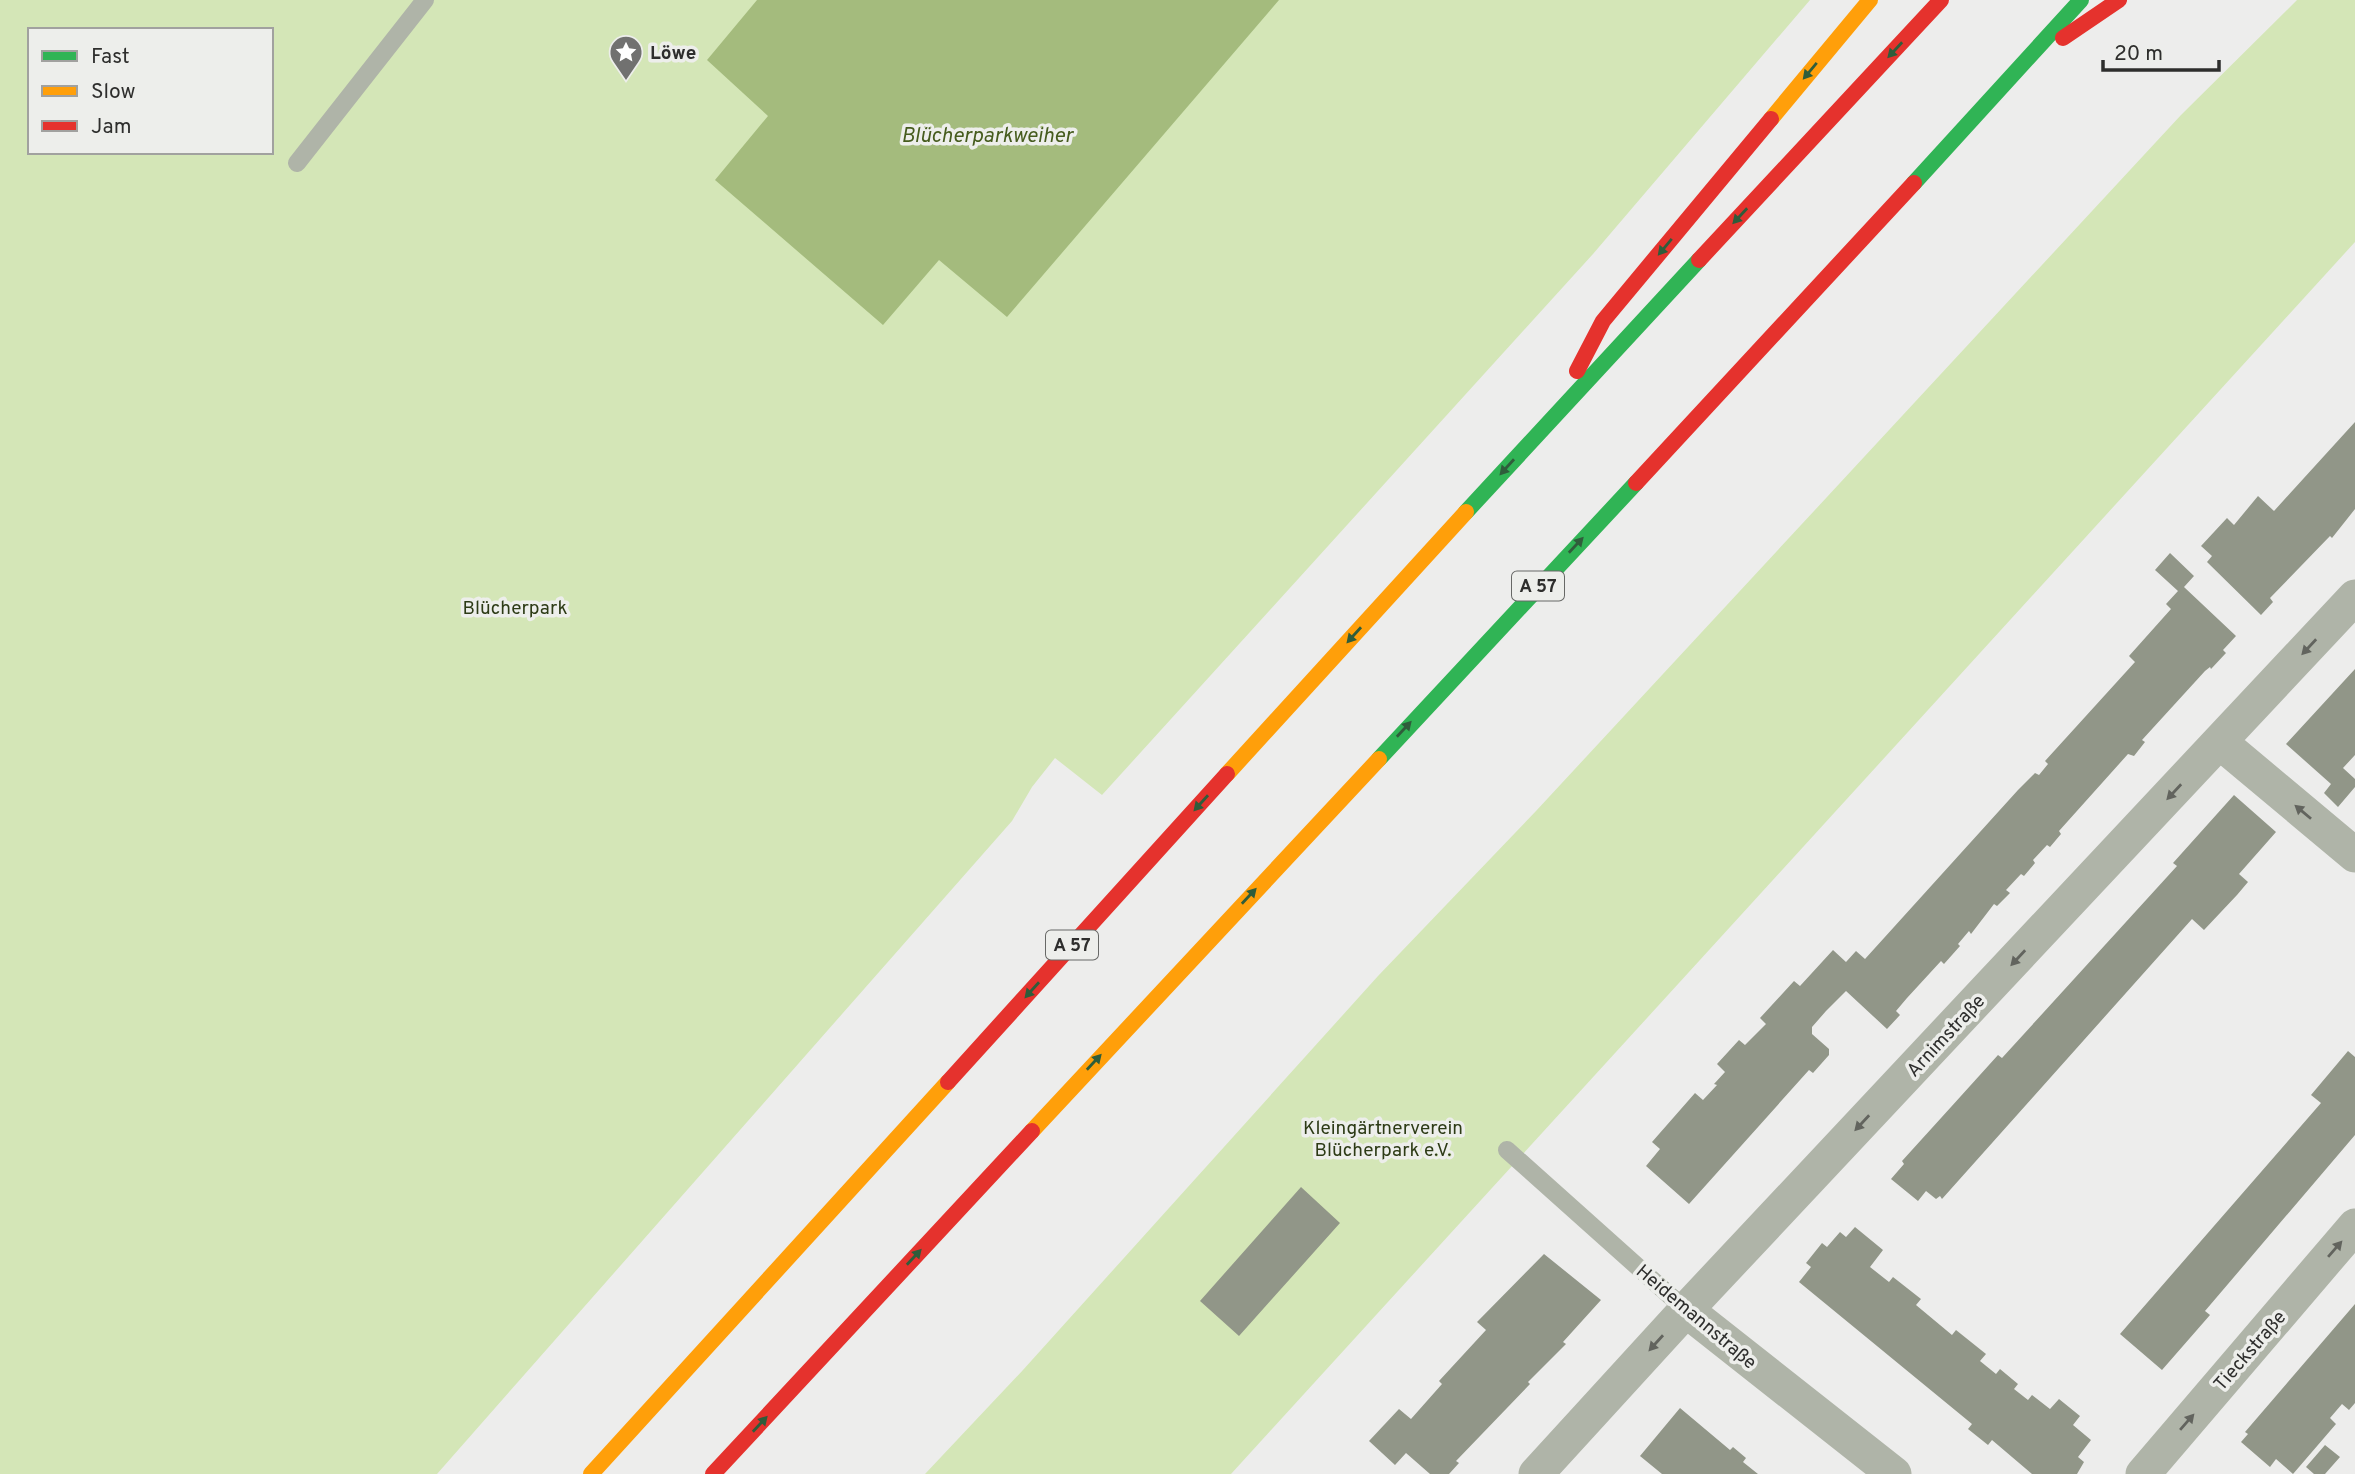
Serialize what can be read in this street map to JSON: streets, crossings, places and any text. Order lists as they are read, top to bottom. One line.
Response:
{"streets":{"highway":["A 57"],"street":["Arnimstraße","Heidemannstraße","Tieckstraße"]},"crossings":[["Arnimstraße","Heidemannstraße"]],"one_way":["Arnimstraße","Tieckstraße"],"water":["Blücherparkweiher"],"parks":["Blücherpark","Kleingärtnerverein Blücherpark e.V."],"places":{"place":["Löwe"]},"legend":["Fast","Slow","Jam"],"scale_bar":"20 m"}
